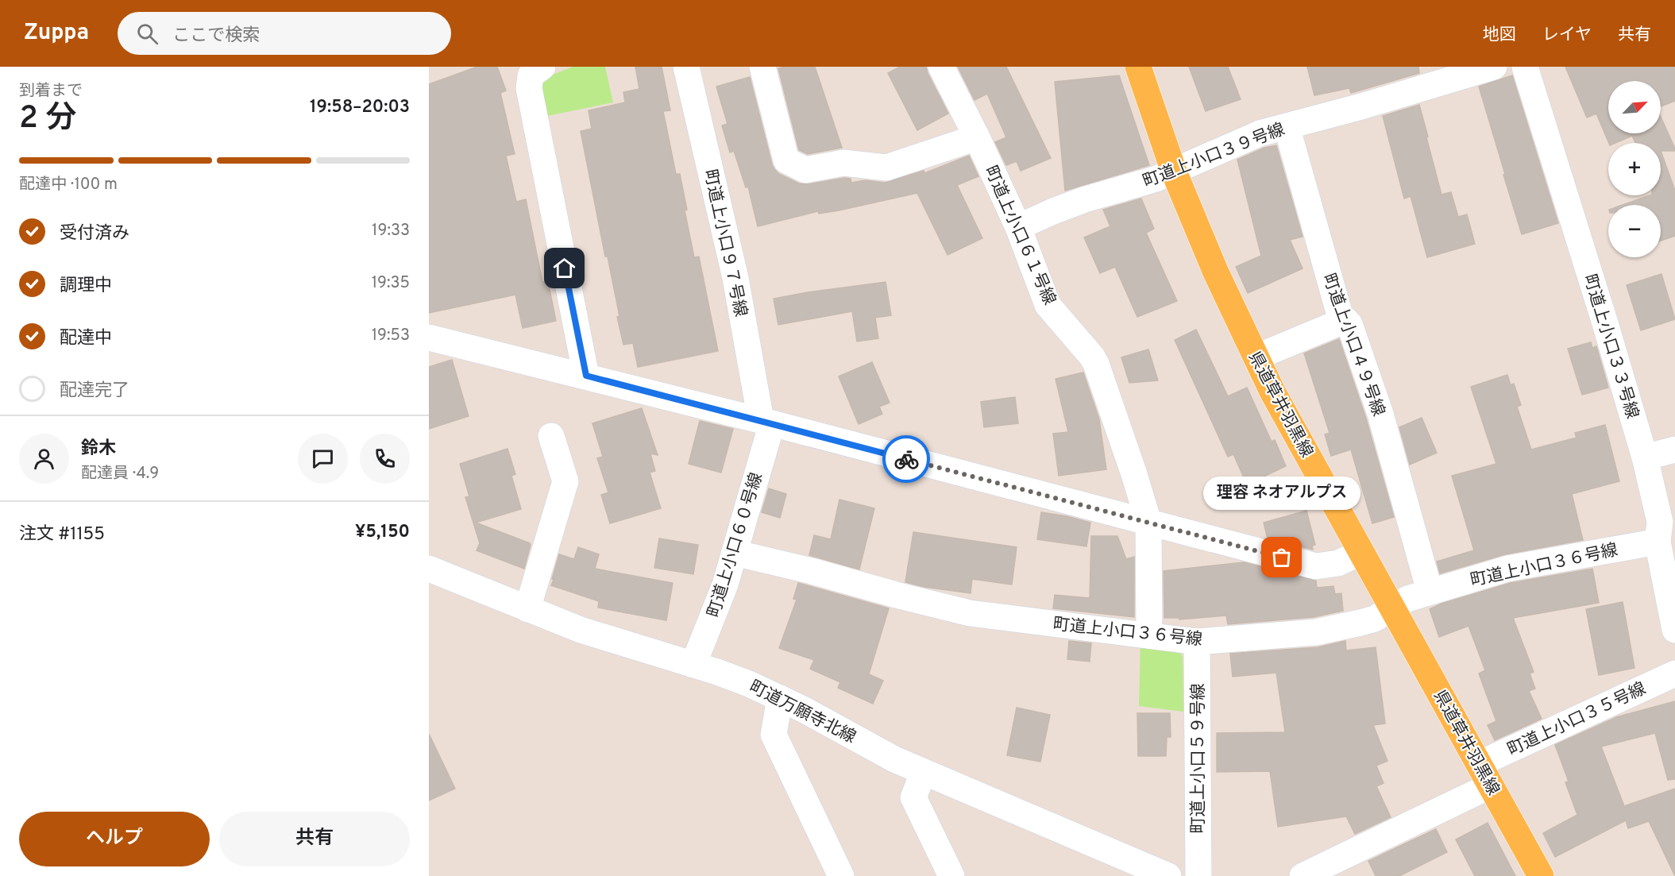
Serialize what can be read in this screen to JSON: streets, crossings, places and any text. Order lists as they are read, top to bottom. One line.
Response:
{"streets":{"main road":["県道草井羽黒線"],"street":["町道上小口３９号線","町道上小口６１号線","町道上小口９７号線","町道上小口４９号線","町道上小口３３号線","町道上小口６０号線","町道上小口３６号線","町道万願寺北線","町道上小口３５号線","町道上小口５９号線"]},"crossings":[["町道上小口３９号線","町道上小口６１号線"],["町道上小口３９号線","町道上小口４９号線"],["町道上小口３９号線","県道草井羽黒線"],["町道上小口６１号線","町道上小口３６号線"],["町道上小口９７号線","町道上小口６０号線"],["町道上小口４９号線","町道上小口３６号線"],["町道上小口３３号線","町道上小口３６号線"],["県道草井羽黒線","町道上小口３６号線"],["県道草井羽黒線","町道上小口３５号線"],["町道上小口６０号線","町道上小口３６号線"],["町道上小口６０号線","町道万願寺北線"],["町道上小口３６号線","町道上小口５９号線"]],"places":["理容 ネオアルプス"],"north":"top right","page":{"header":"Zuppa","search":"ここで検索","nav":["地図","レイヤ","共有"],"heading":["2 分","到着まで","19:58–20:03"],"panel":["鈴木","配達員 · 4.9","注文 #1155","¥5,150"],"map_buttons":["+","−"],"bar":"配達中 · 100 m","list":[["受付済み","19:33"],["調理中","19:35"],["配達中","19:53"],"配達完了"],"bubble":"理容 ネオアルプス","buttons":["ヘルプ","共有"]}}
